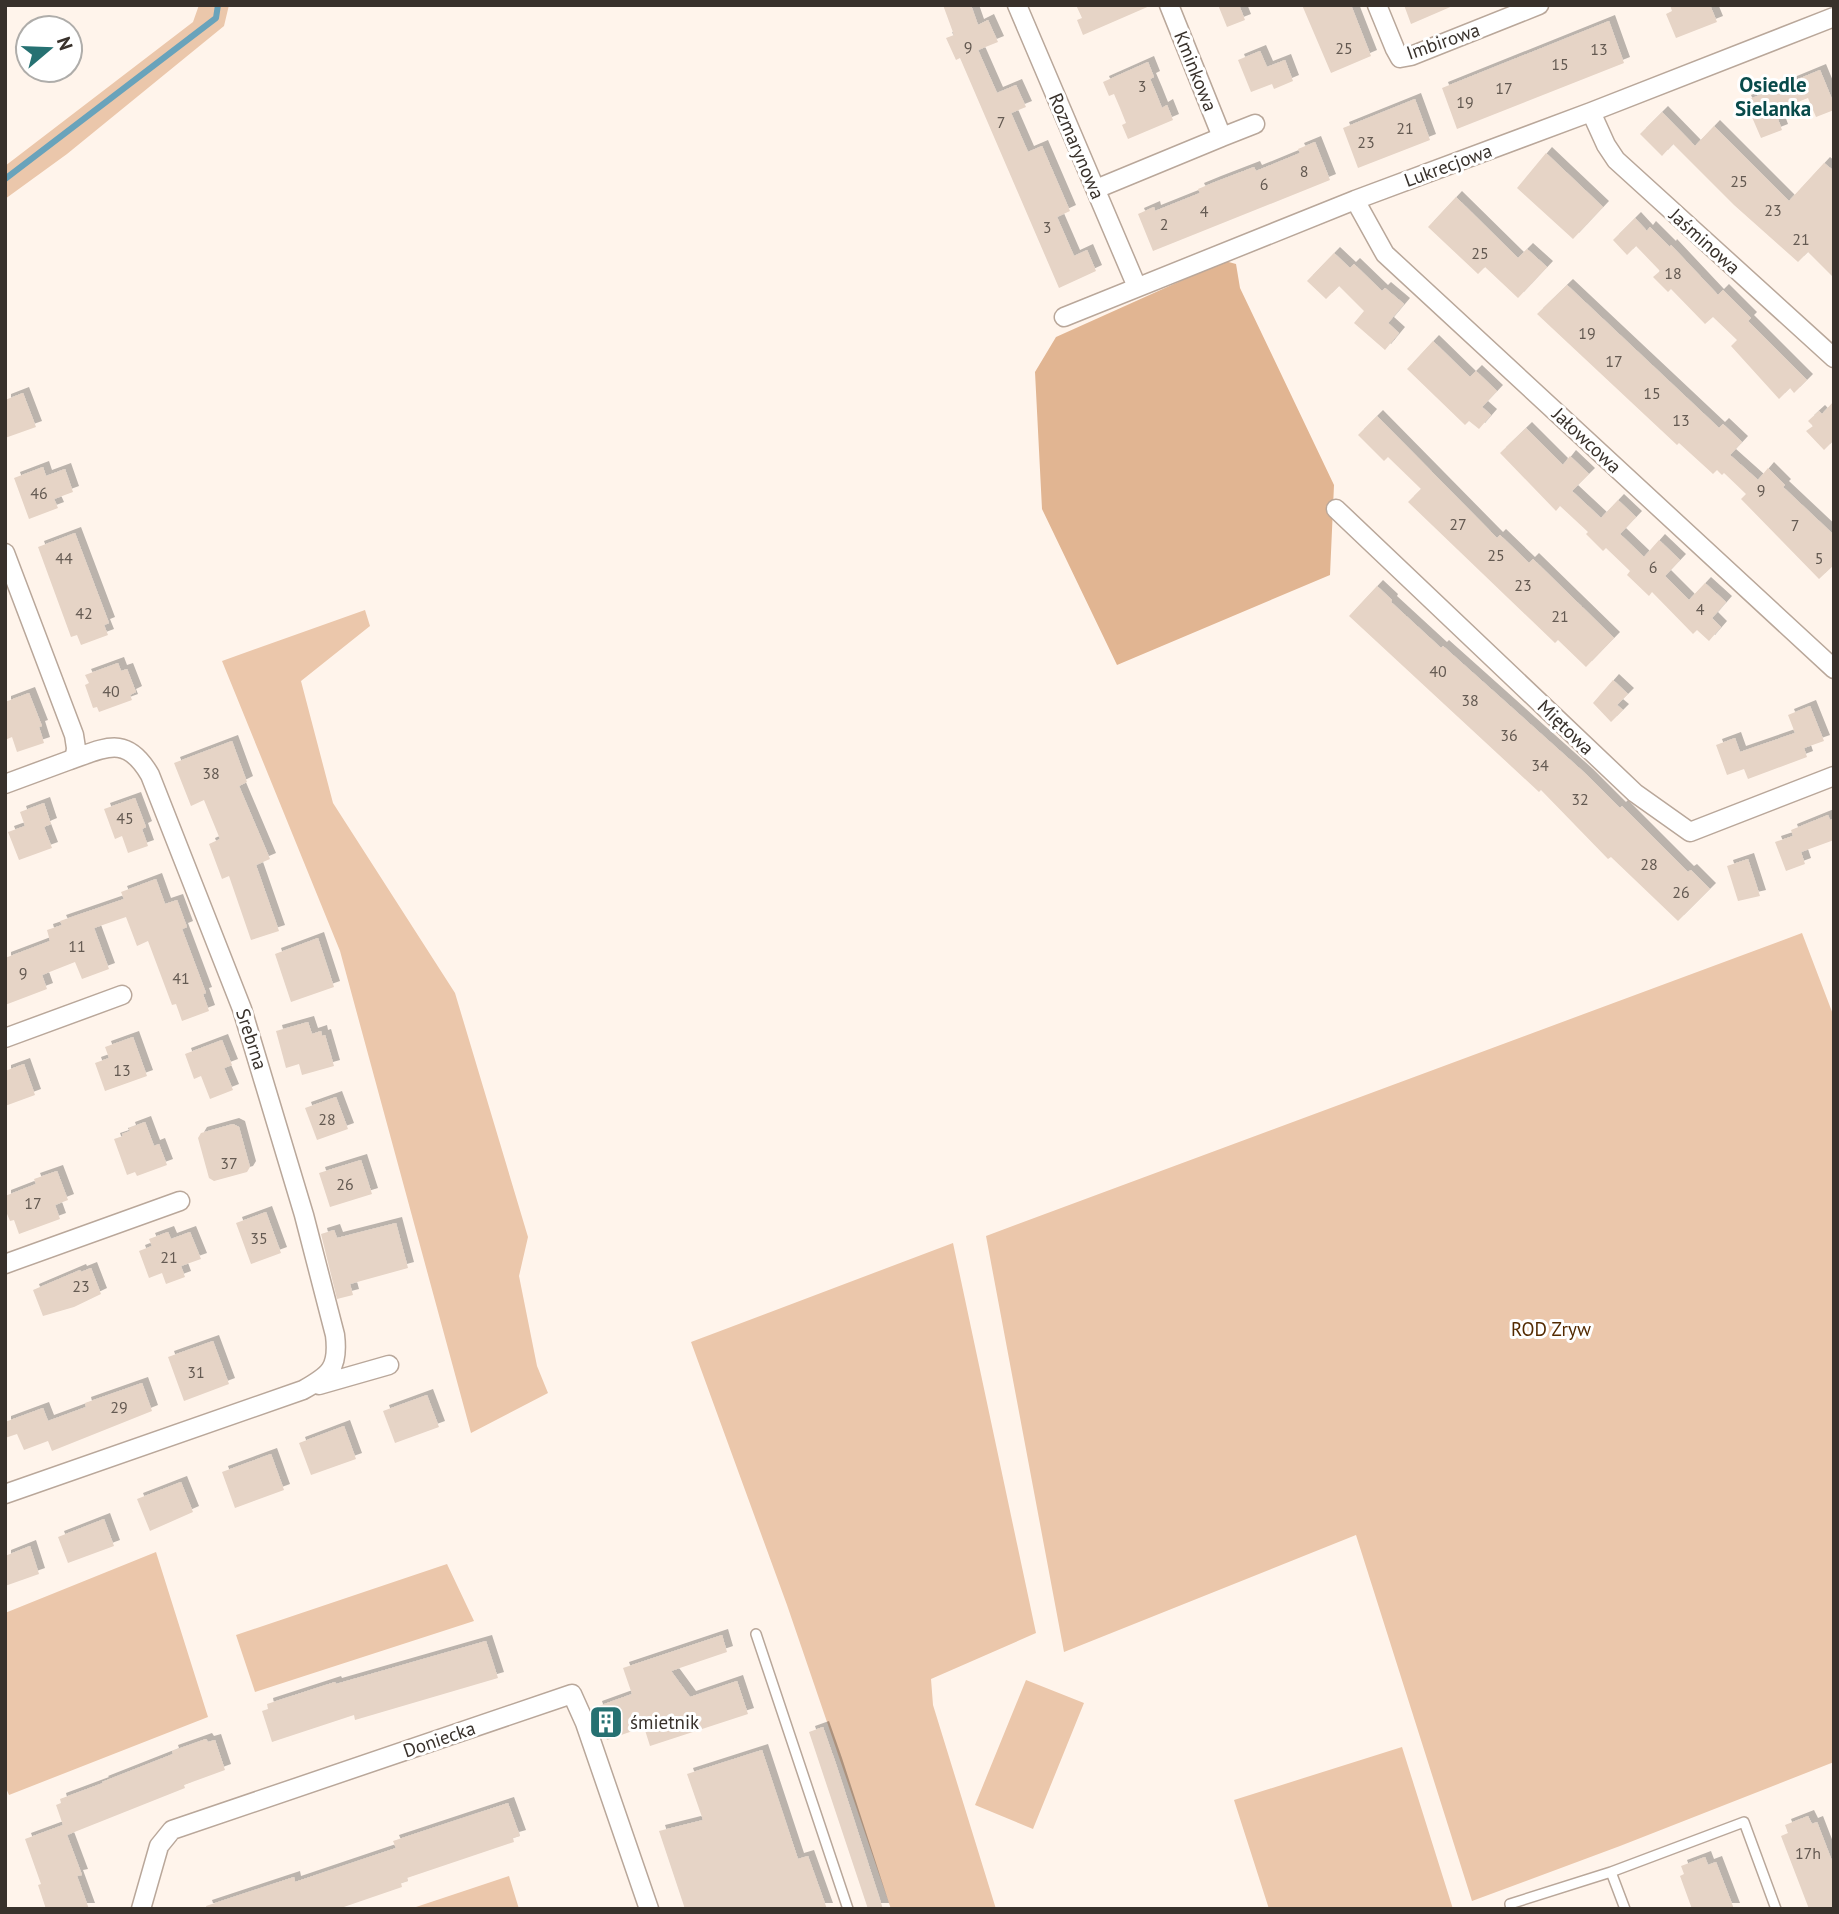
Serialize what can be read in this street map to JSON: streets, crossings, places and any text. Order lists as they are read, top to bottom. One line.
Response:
{"streets":{"street":["Imbirowa","Kminkowa","Rozmarynowa","Lukrecjowa","Jaśminowa","Jałowcowa","Miętowa","Srebrna","Doniecka"]},"crossings":[["Rozmarynowa","Lukrecjowa"],["Lukrecjowa","Jaśminowa"],["Lukrecjowa","Jałowcowa"]],"districts":["Osiedle Sielanka"],"parks":["ROD Zryw"],"places":{"building":["śmietnik"]},"house_numbers":["9","25","13","15","3","17","19","7","21","23","8","25","6","23","4","2","3","21","25","18","19","17","15","13","9","46","27","7","25","44","5","6","23","4","42","21","40","40","38","36","34","38","32","45","28","26","11","9","41","13","28","37","26","17","35","21","23","31","29","17h"],"north":"right"}
